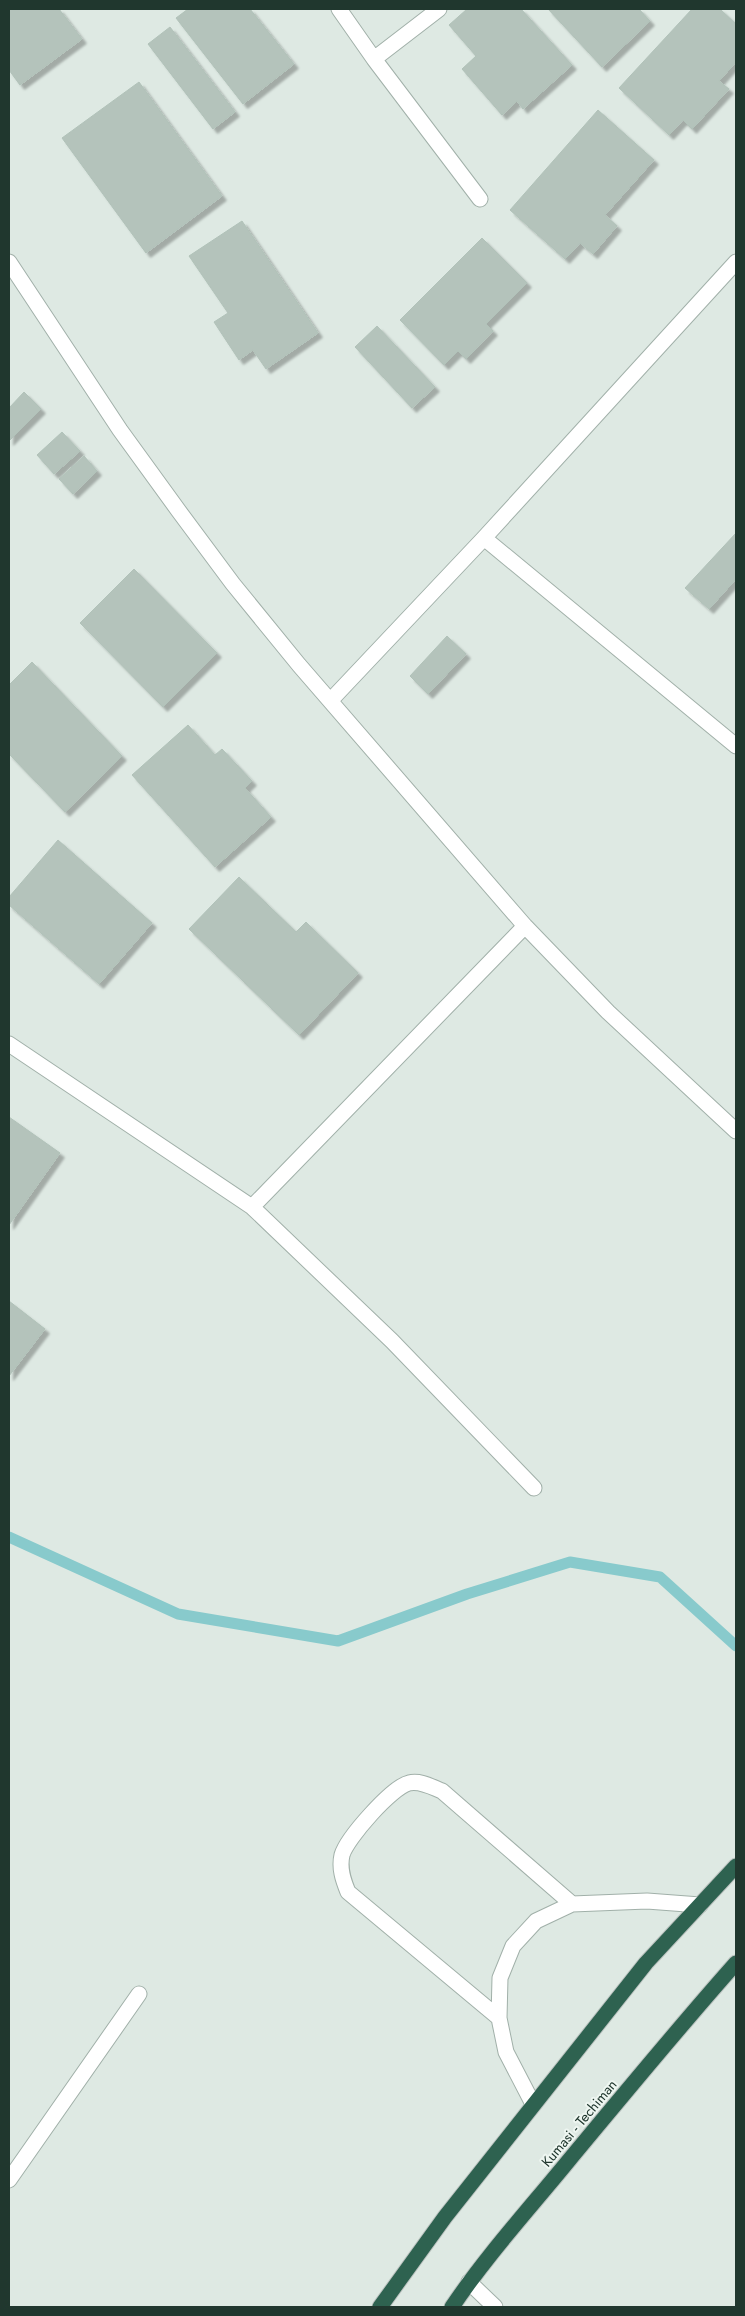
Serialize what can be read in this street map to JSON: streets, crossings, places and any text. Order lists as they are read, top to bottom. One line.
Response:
{"streets":{"highway":["Kumasi - Techiman"]}}
